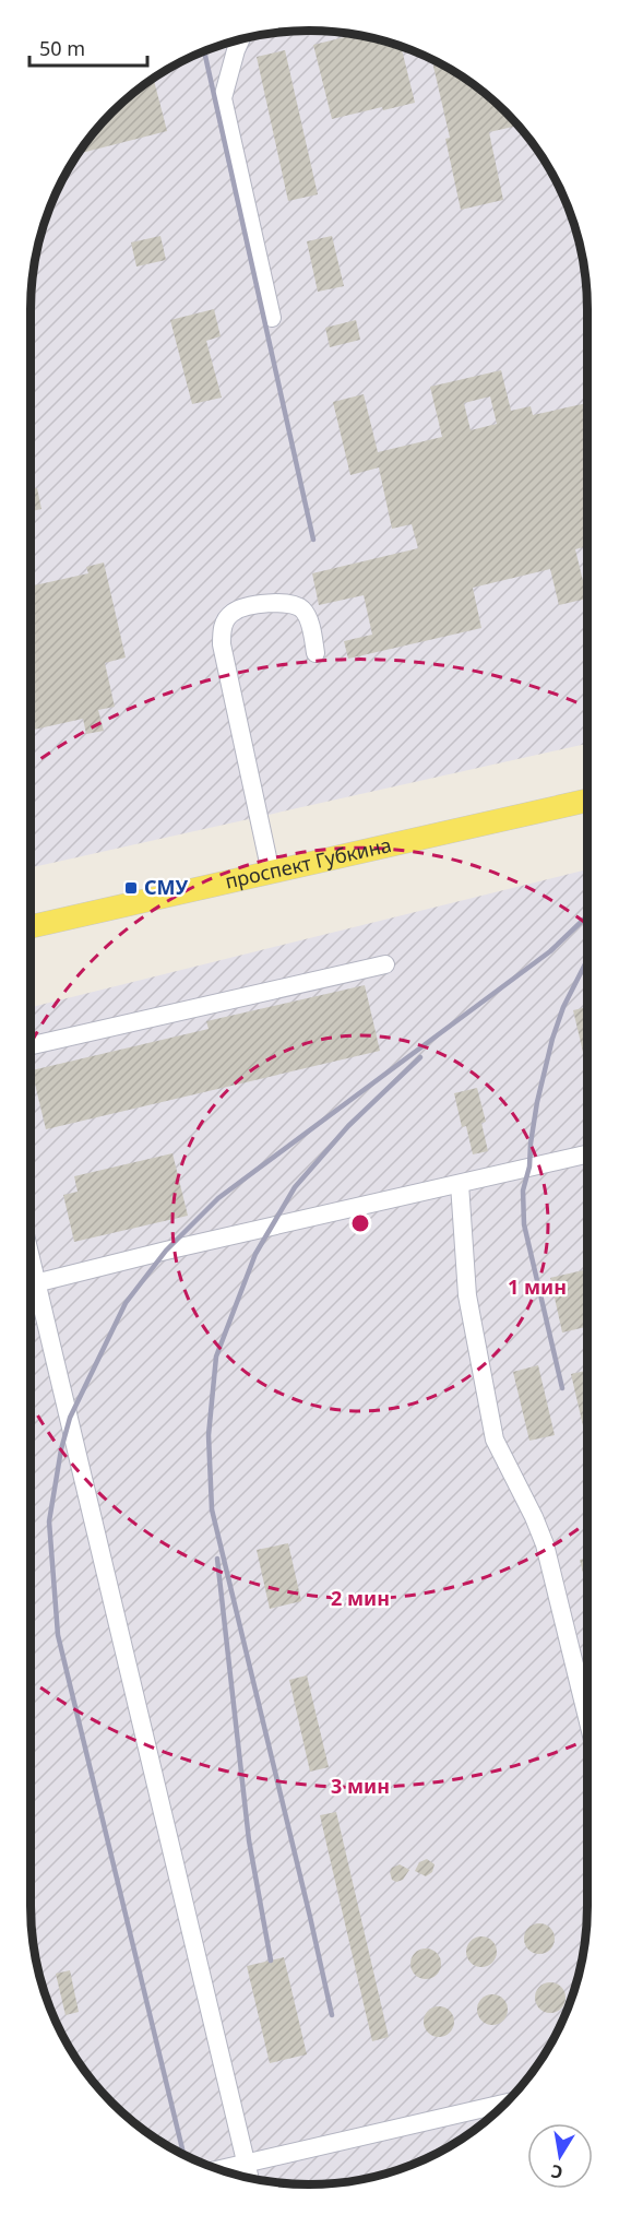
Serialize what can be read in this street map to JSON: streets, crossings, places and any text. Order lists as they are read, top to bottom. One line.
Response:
{"streets":{"main road":["проспект Губкина"]},"places":{"transit":["СМУ"]},"scale_bar":"50 m","north":"bottom","rings":["1 мин","2 мин","3 мин"]}
